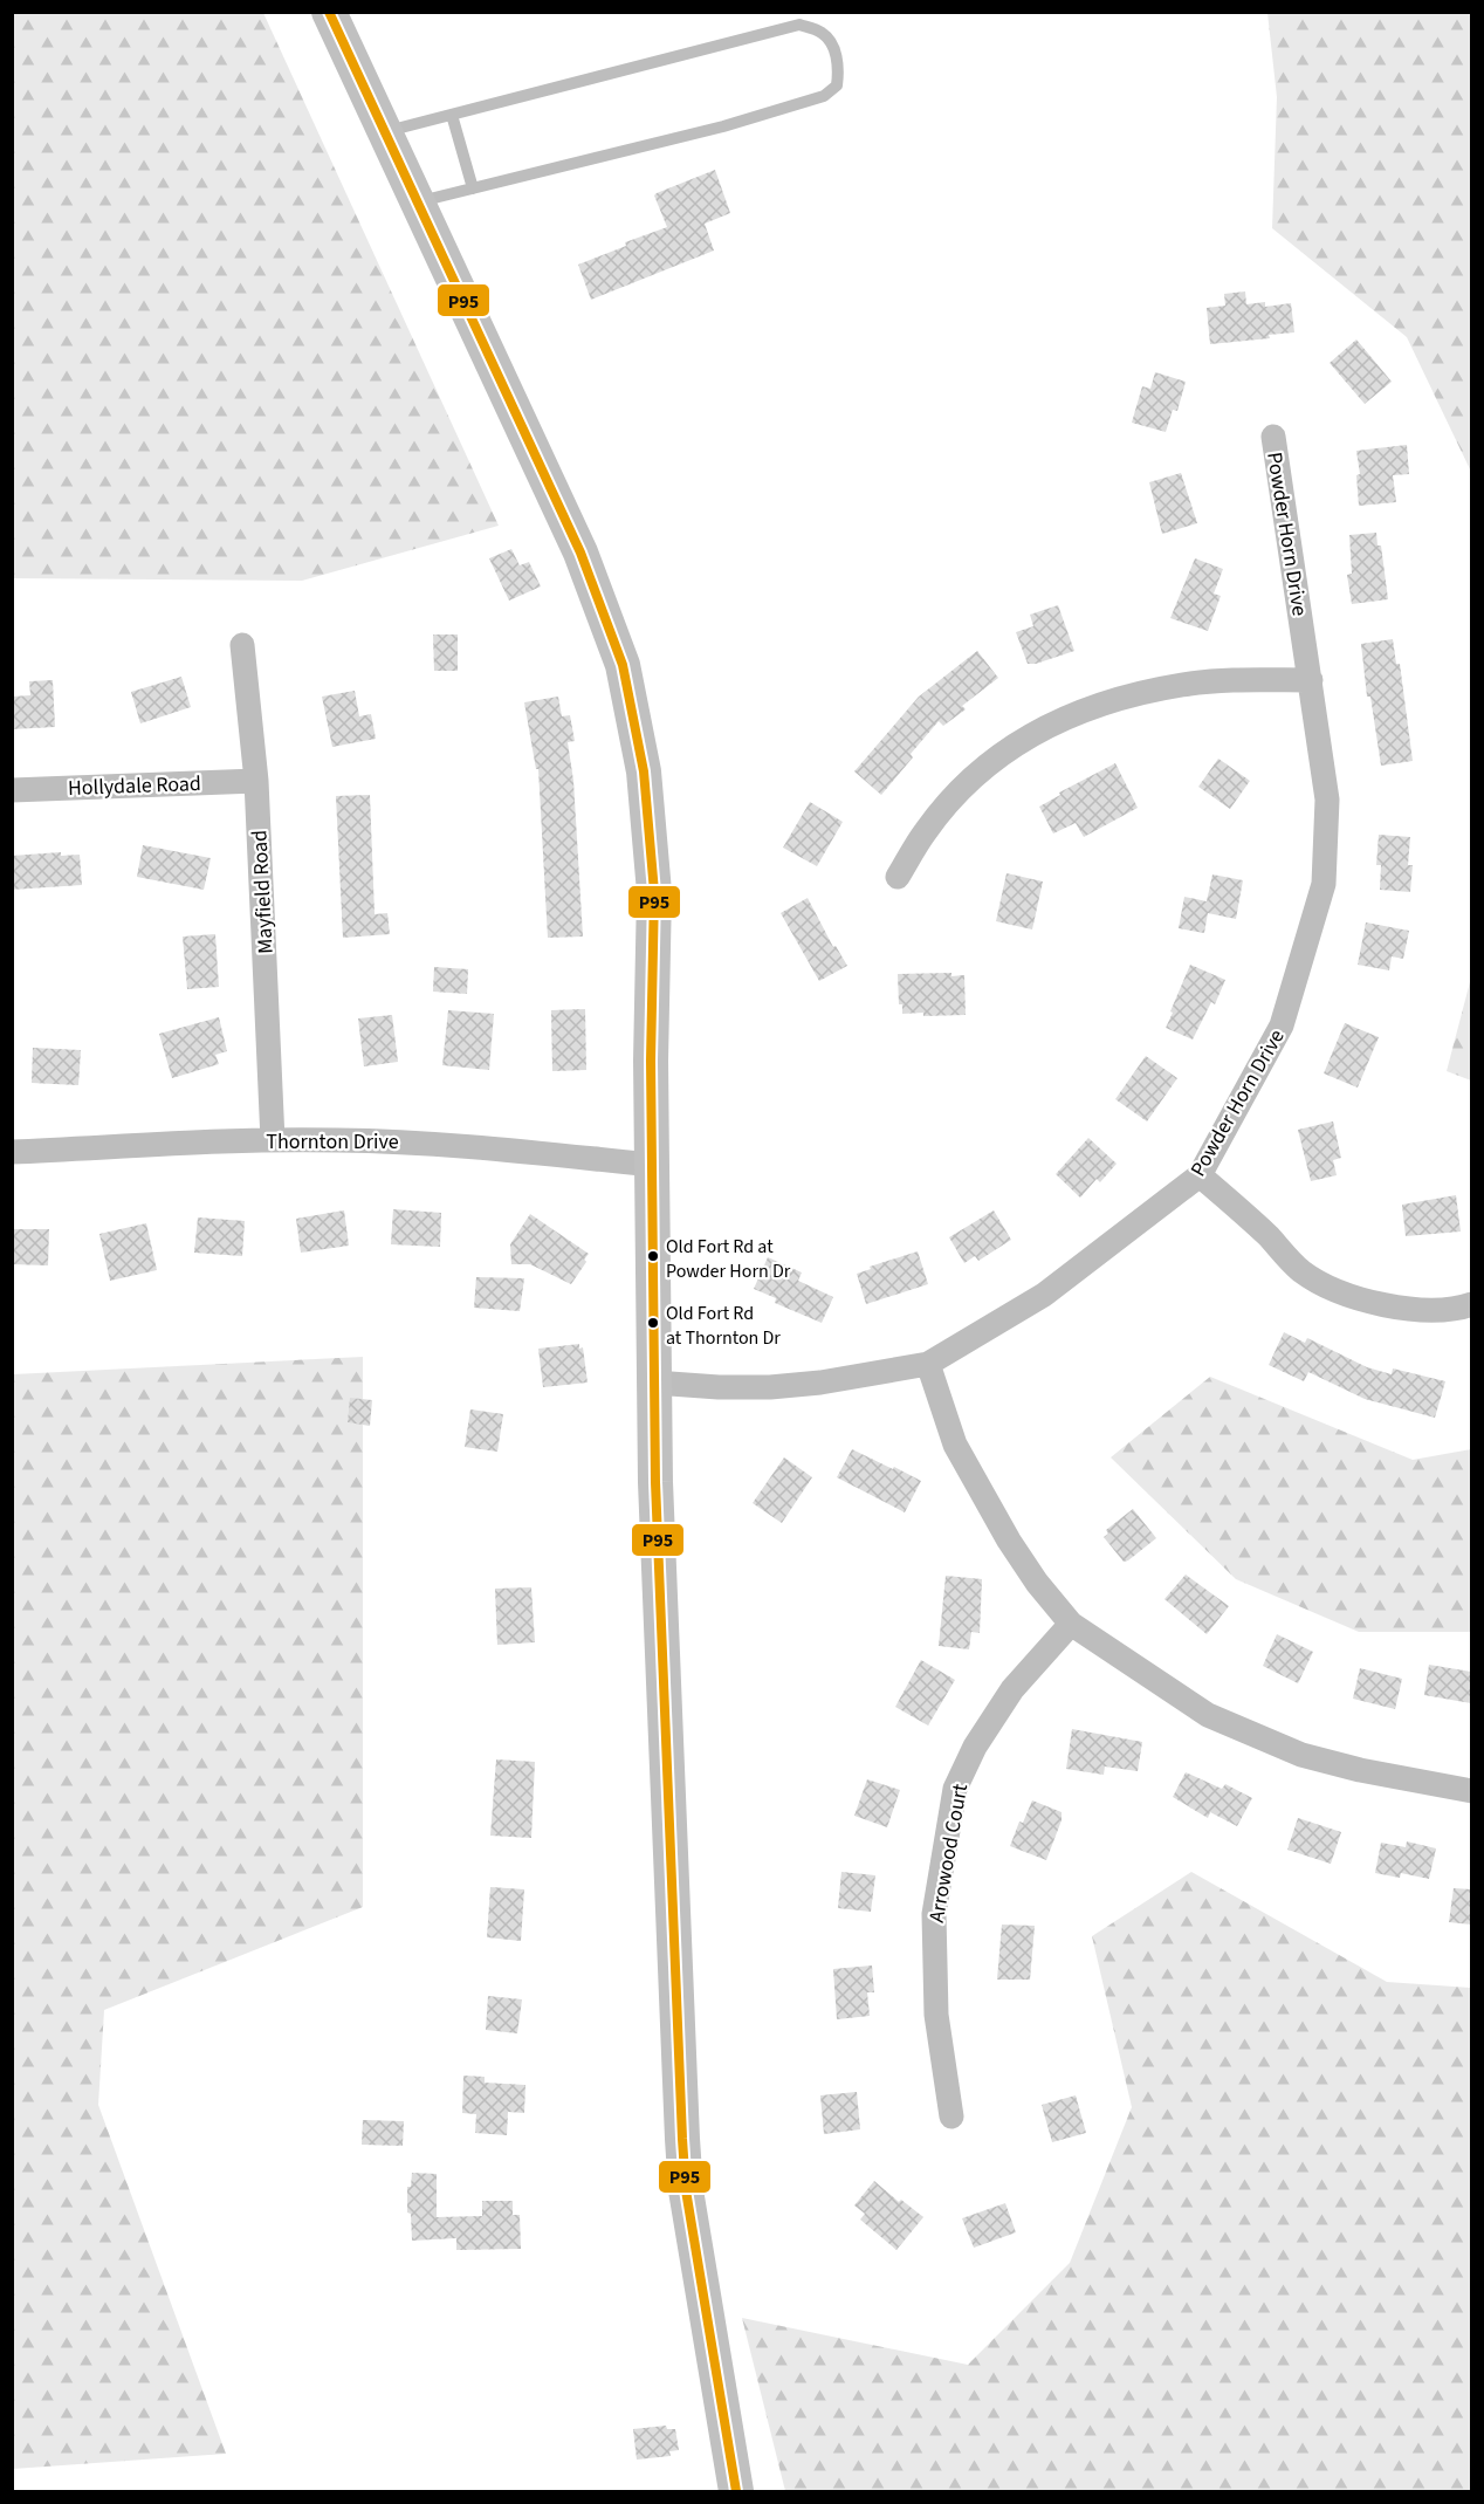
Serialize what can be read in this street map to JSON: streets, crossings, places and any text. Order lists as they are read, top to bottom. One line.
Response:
{"streets":{"street":["Powder Horn Drive","Hollydale Road","Mayfield Road","Thornton Drive","Arrowood Court"]},"crossings":[["Hollydale Road","Mayfield Road"],["Mayfield Road","Thornton Drive"]],"places":["Old Fort Rd at Powder Horn Dr","Old Fort Rd at Thornton Dr"],"lines":["transit line P95"]}
